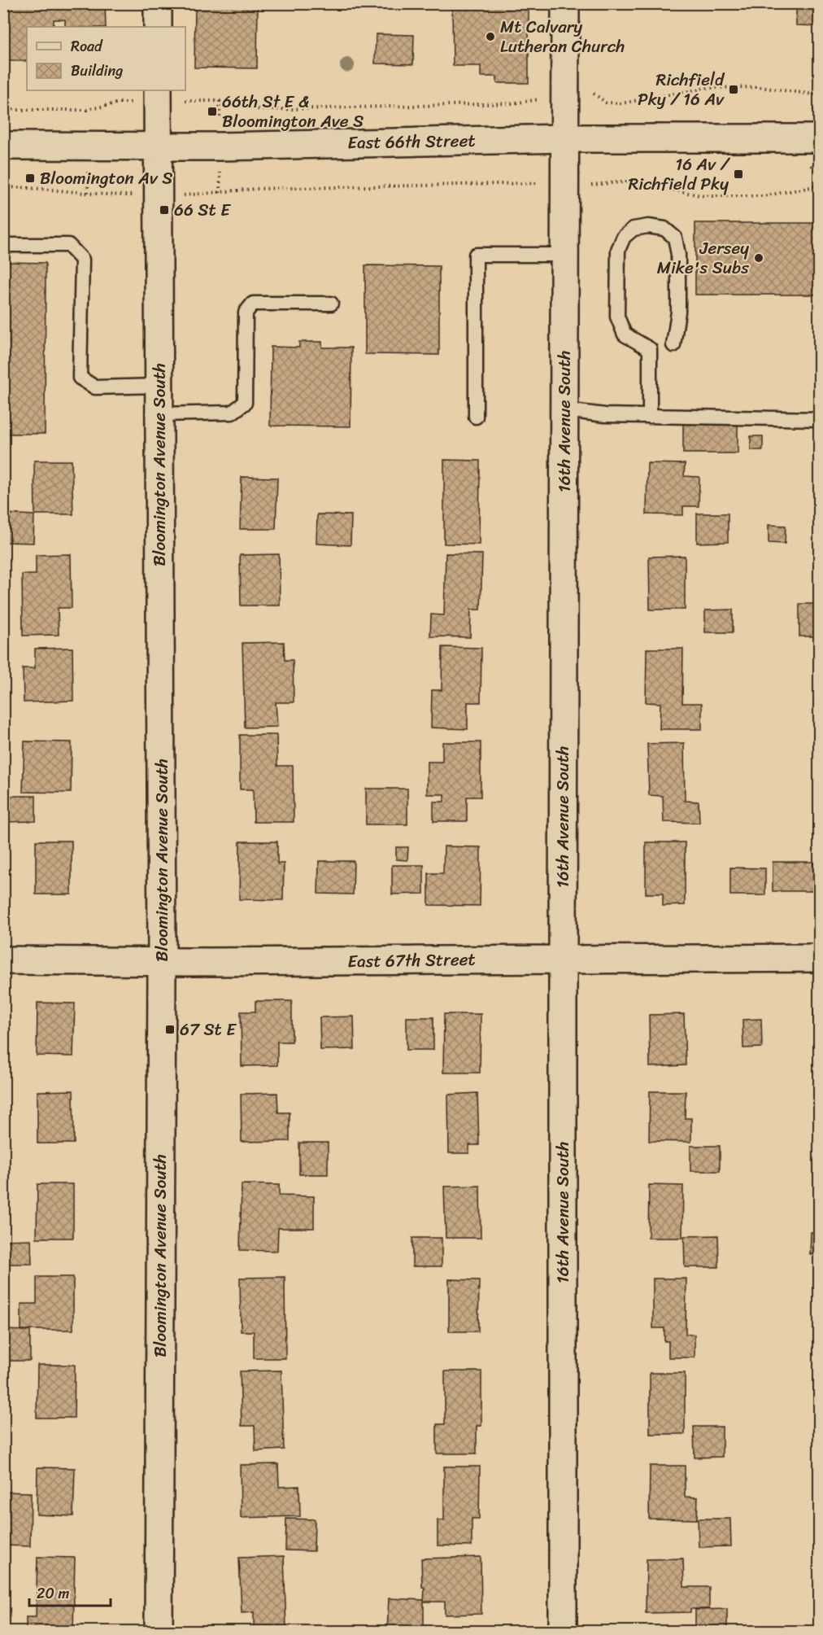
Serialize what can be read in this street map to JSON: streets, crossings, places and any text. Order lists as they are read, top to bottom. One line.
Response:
{"streets":{"street":["East 66th Street","16th Avenue South","Bloomington Avenue South","East 67th Street"]},"crossings":[["East 66th Street","16th Avenue South"],["East 66th Street","Bloomington Avenue South"],["16th Avenue South","East 67th Street"],["Bloomington Avenue South","East 67th Street"]],"places":{"other":["Mt Calvary Lutheran Church","Jersey Mike's Subs"],"transit":["Richfield Pky / 16 Av","66th St E & Bloomington Ave S","16 Av / Richfield Pky","Bloomington Av S","66 St E","67 St E"]},"legend":["Road","Building"],"scale_bar":"20 m"}
